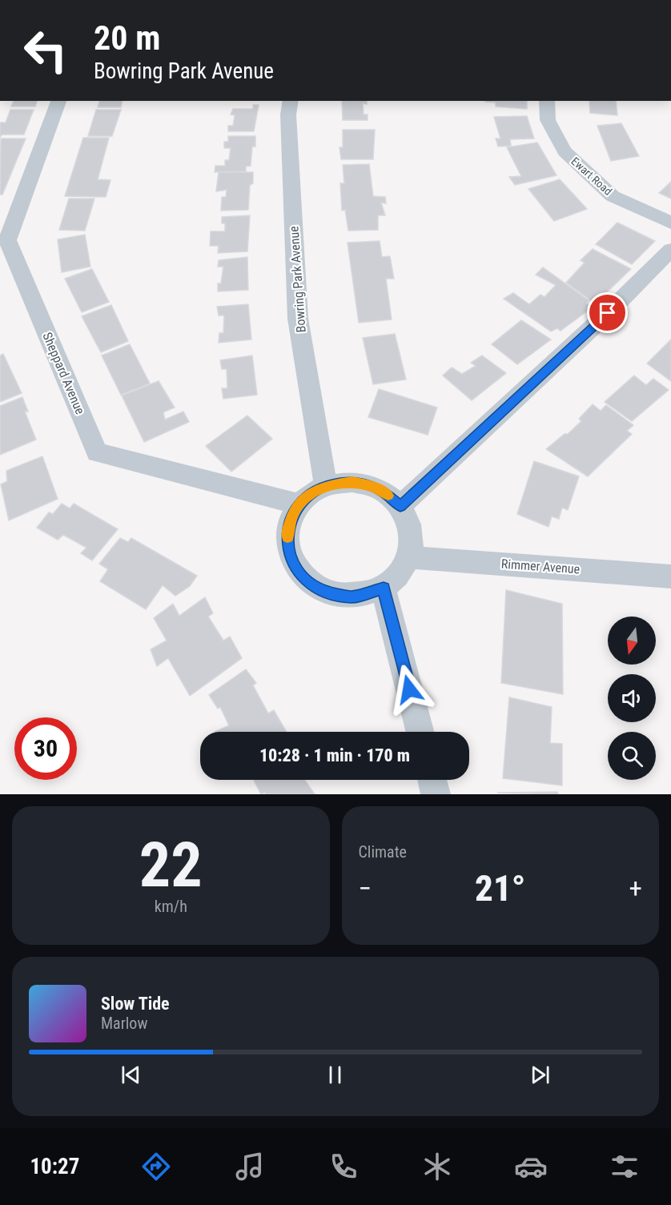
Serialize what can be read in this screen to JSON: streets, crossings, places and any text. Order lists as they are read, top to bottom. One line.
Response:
{"streets":{"street":["Ewart Road","Bowring Park Avenue","Sheppard Avenue","Rimmer Avenue"]},"crossings":[["Bowring Park Avenue","Sheppard Avenue"],["Bowring Park Avenue","Rimmer Avenue"],["Sheppard Avenue","Rimmer Avenue"]],"north":"bottom","page":{"turn":["20 m","Bowring Park Avenue"],"limit":"30","trip":"10:28 · 1 min · 170 m","tile":[["22","km/h"],"Climate"],"heat":["−","21°","+"],"song":["Slow Tide","Marlow"],"tabs":"10:27"}}
